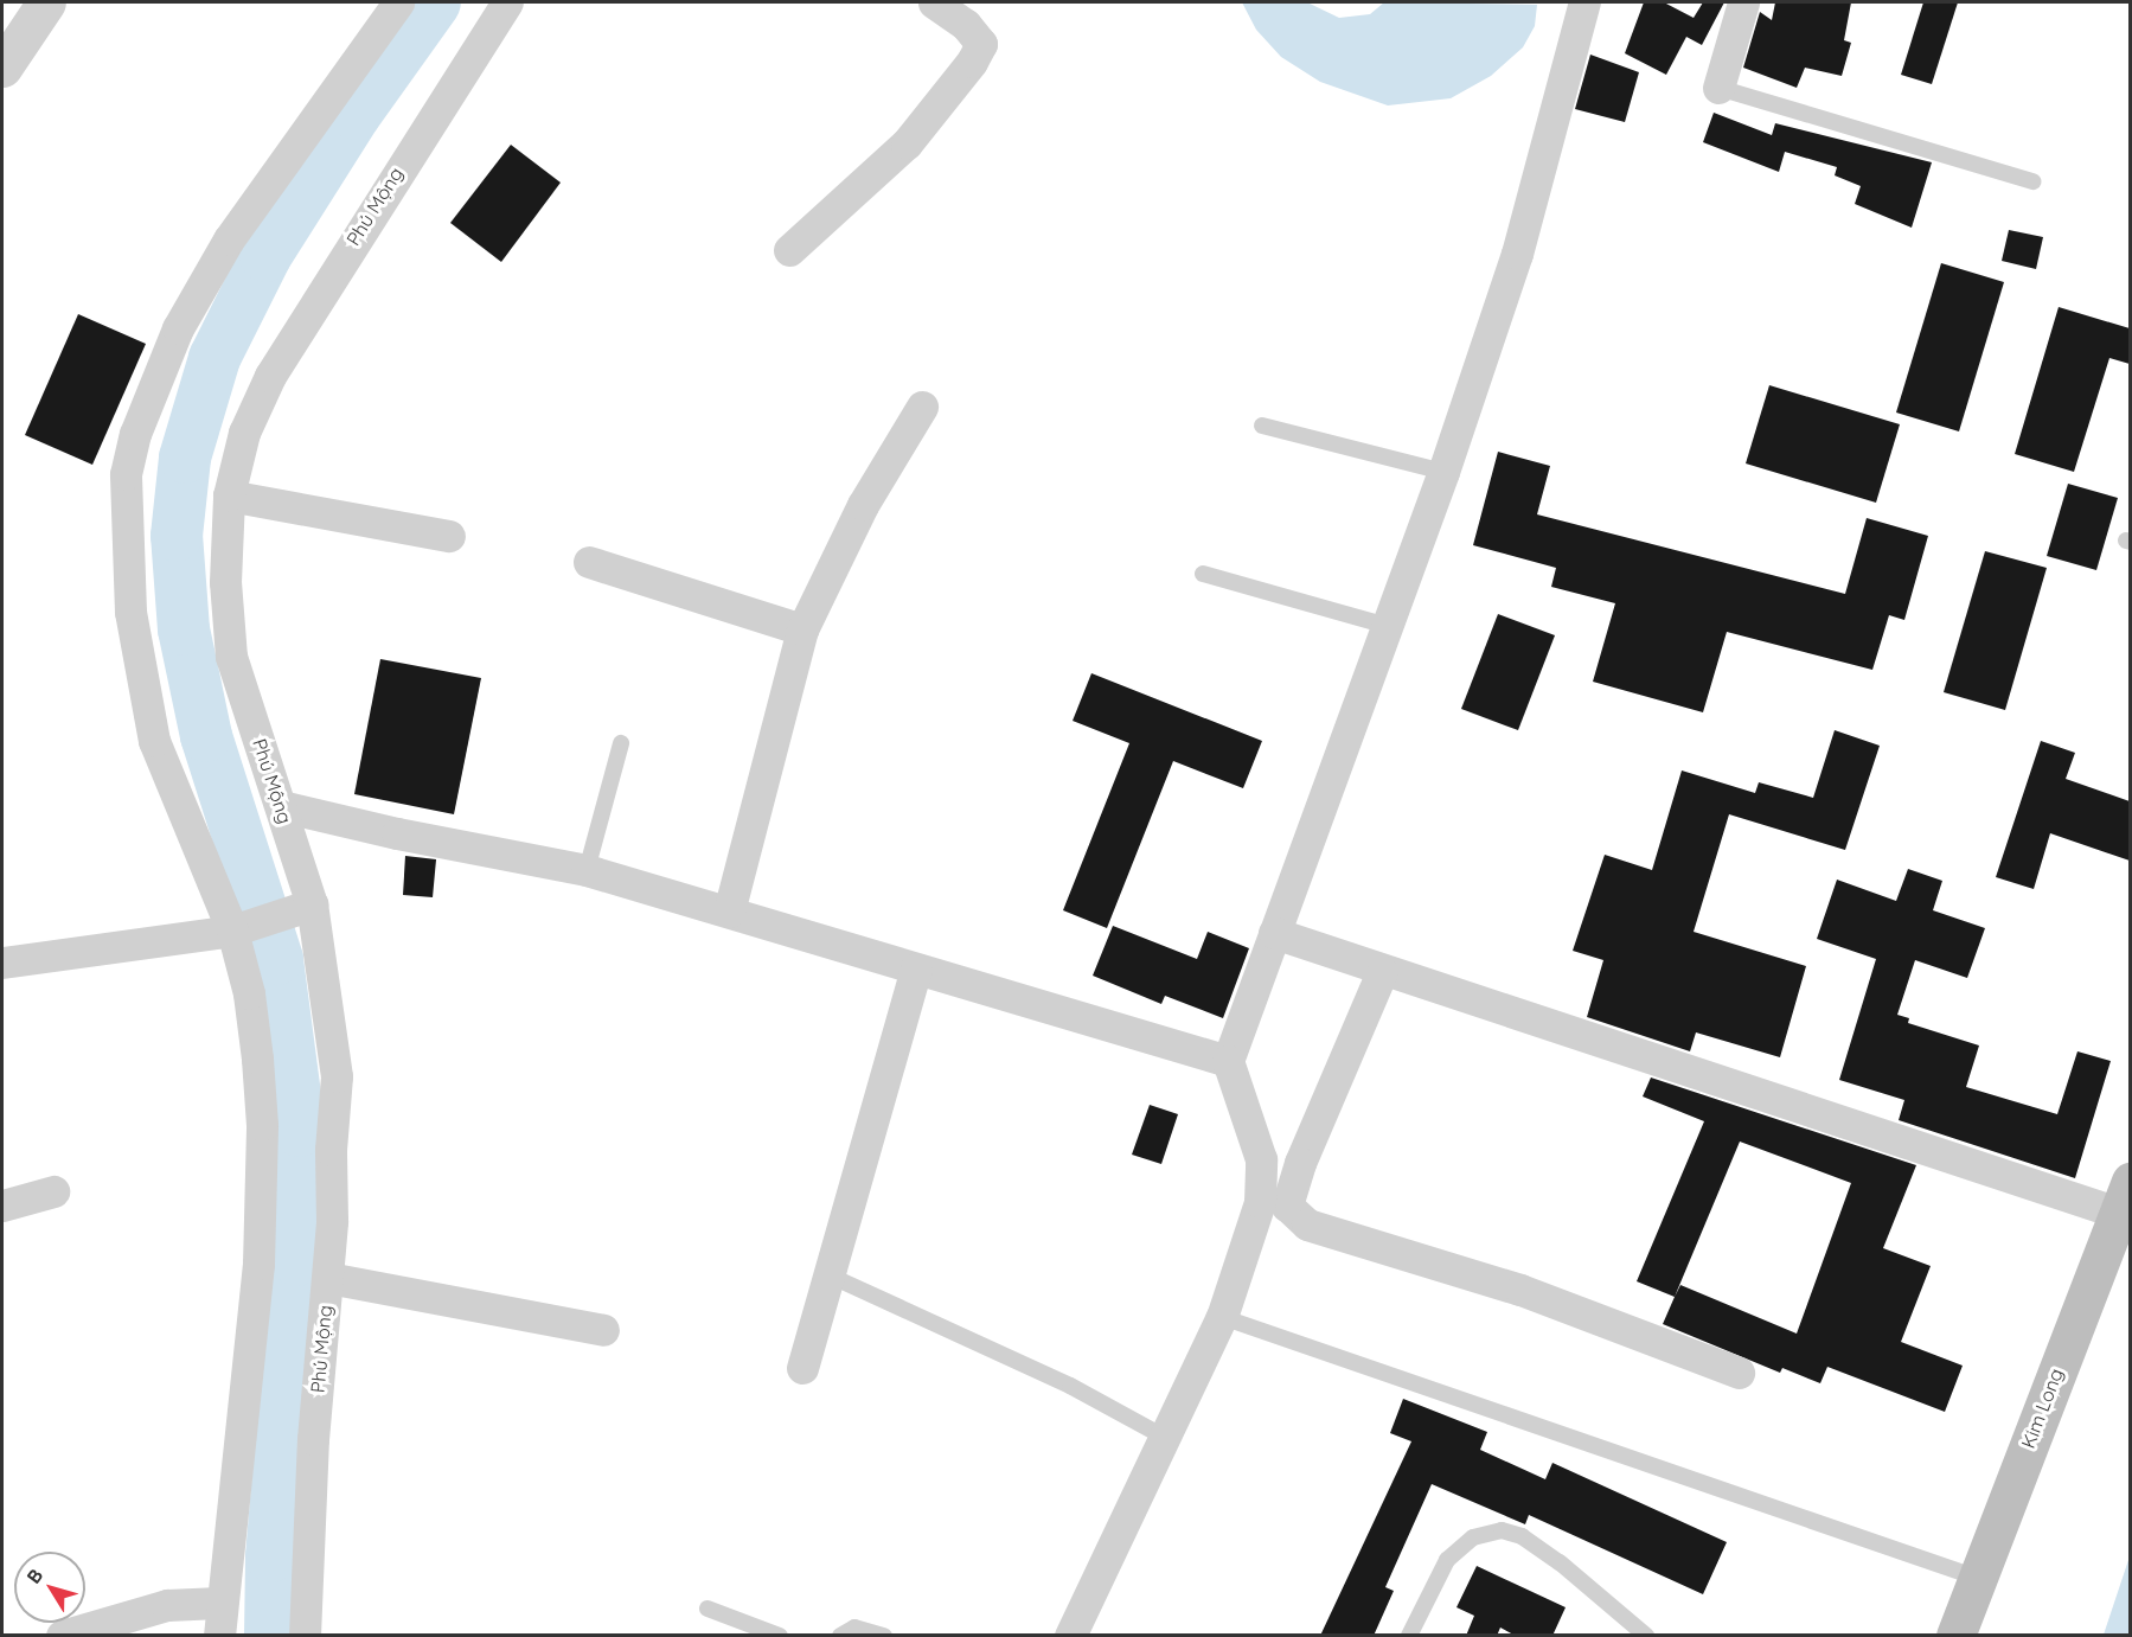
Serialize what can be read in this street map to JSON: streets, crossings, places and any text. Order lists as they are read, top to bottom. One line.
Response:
{"streets":{"main road":["Kim Long"],"street":["Phú Mộng"]},"north":"top left"}
